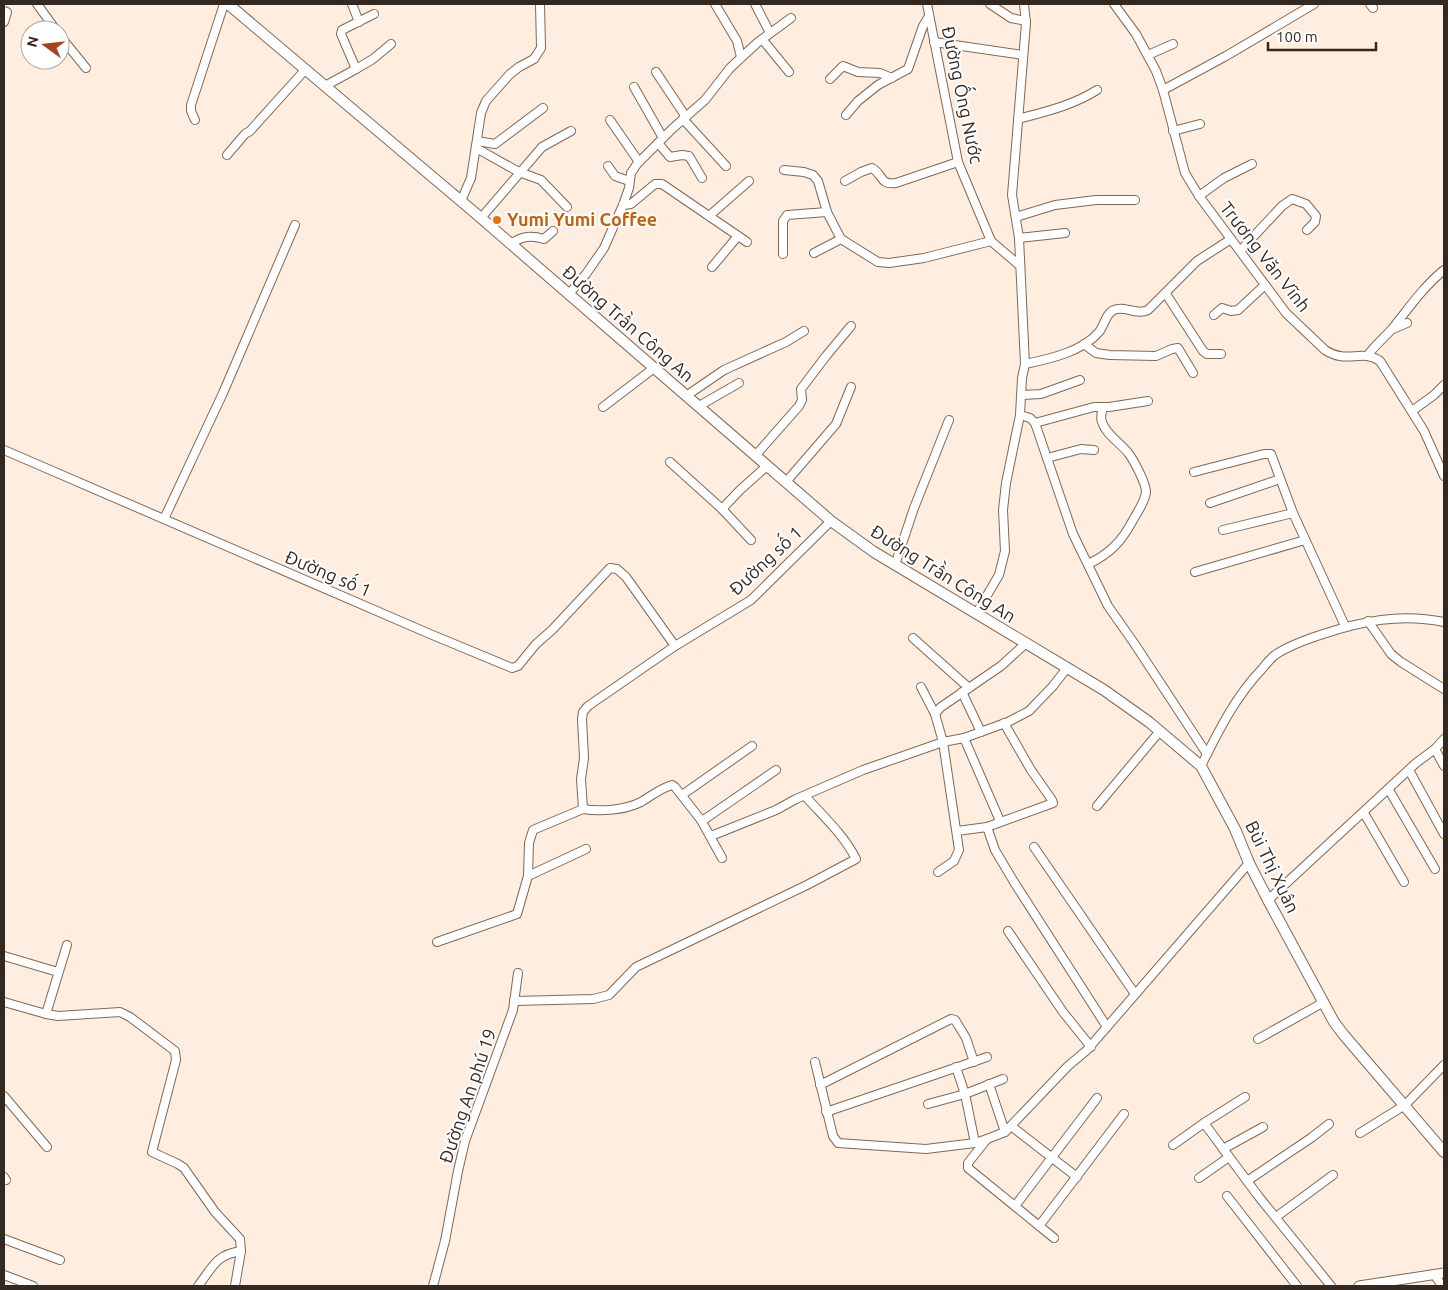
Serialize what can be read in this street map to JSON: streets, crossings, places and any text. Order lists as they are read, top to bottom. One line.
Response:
{"streets":{"main road":["Đường Trần Công An","Bùi Thị Xuân"],"street":["Đường Ống Nước","Trương Văn Vĩnh","Đường số 1","Đường An phú 19"]},"crossings":[["Đường Trần Công An","Đường số 1"],["Đường Trần Công An","Bùi Thị Xuân"]],"places":["Yumi Yumi Coffee"],"scale_bar":"100 m","north":"left"}
